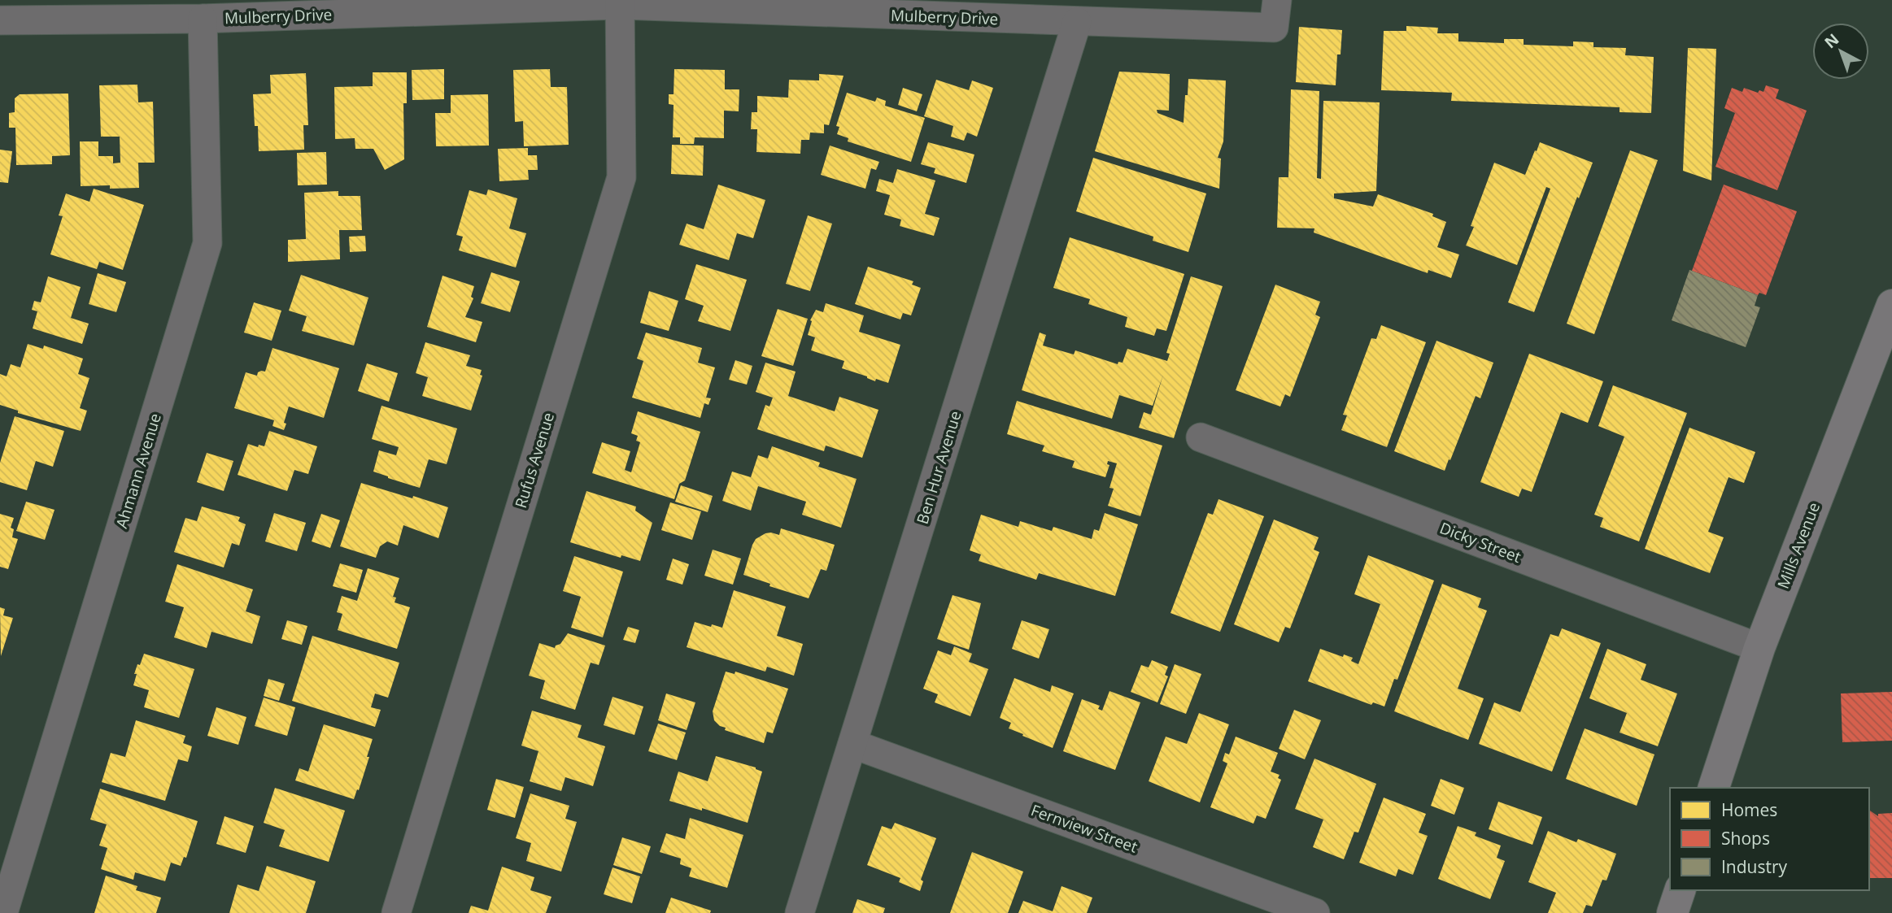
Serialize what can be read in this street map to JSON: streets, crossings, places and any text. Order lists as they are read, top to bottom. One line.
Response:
{"streets":{"main road":["Mills Avenue"],"street":["Mulberry Drive","Rufus Avenue","Ben Hur Avenue","Ahmann Avenue","Dicky Street","Fernview Street"]},"crossings":[["Mulberry Drive","Rufus Avenue"],["Mulberry Drive","Ben Hur Avenue"],["Mulberry Drive","Ahmann Avenue"],["Ben Hur Avenue","Fernview Street"],["Dicky Street","Mills Avenue"]],"legend":["Homes","Shops","Industry"],"north":"top left"}
